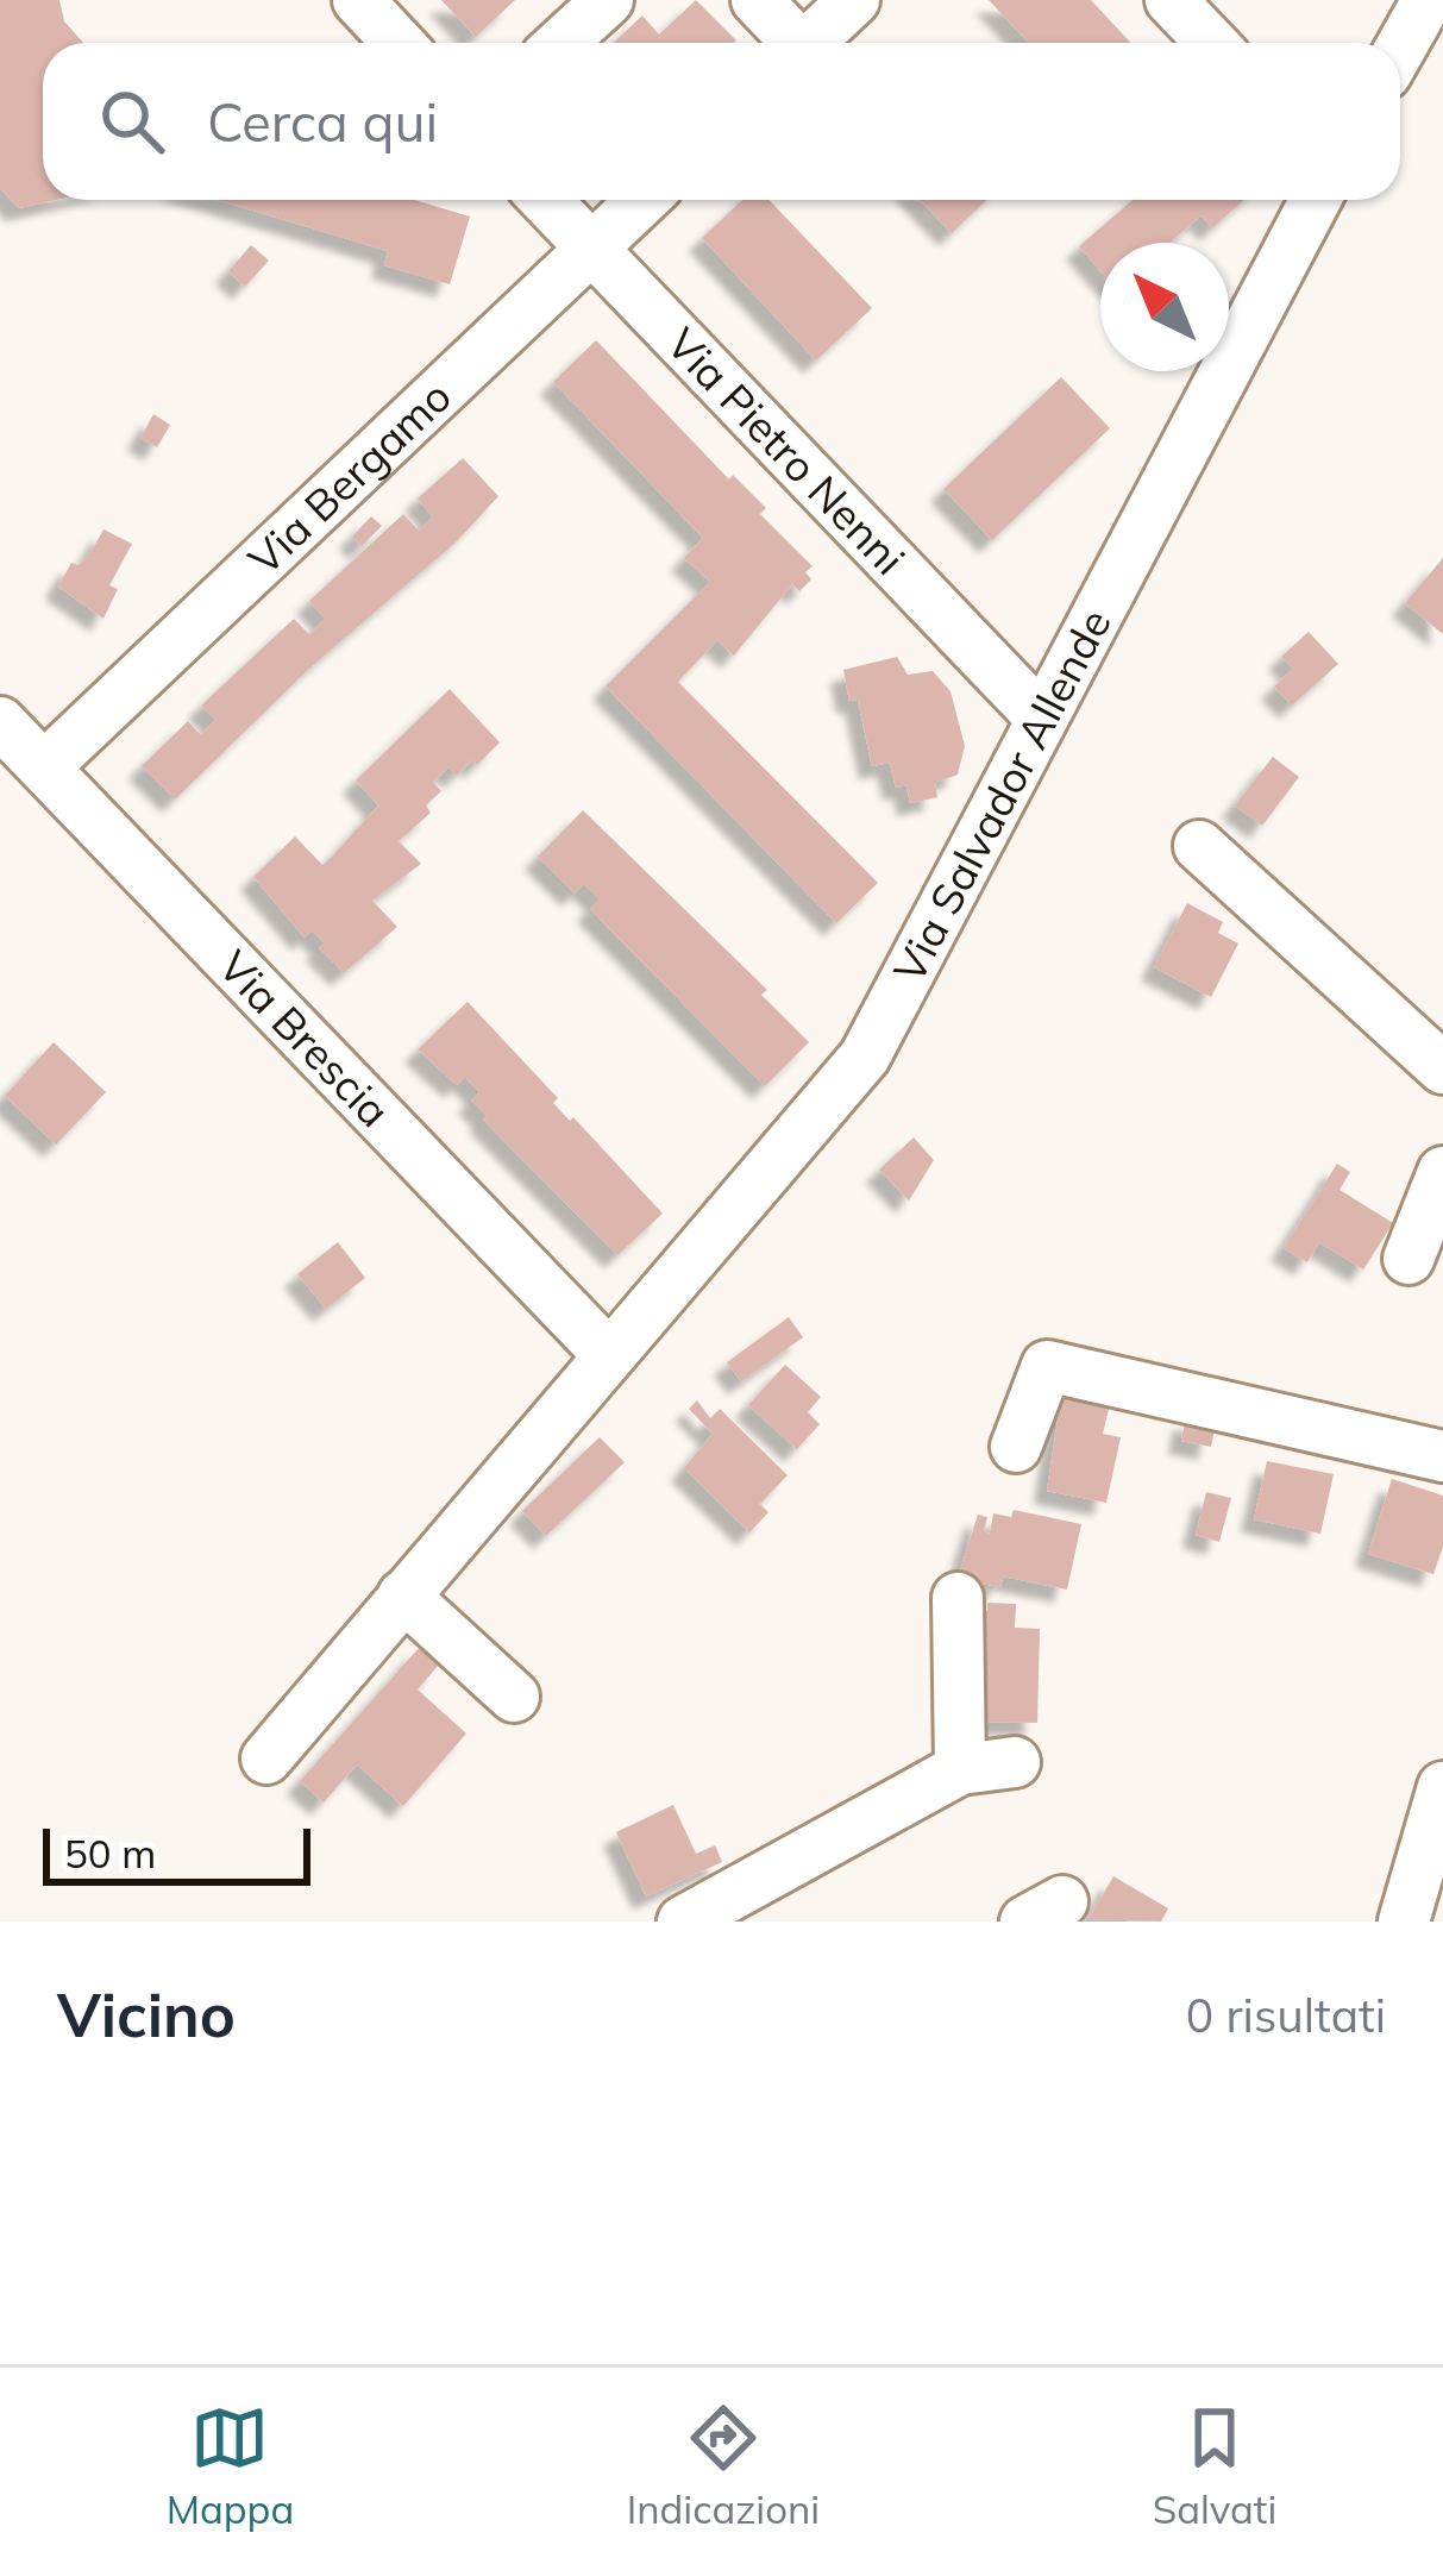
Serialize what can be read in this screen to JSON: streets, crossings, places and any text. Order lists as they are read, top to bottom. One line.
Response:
{"streets":{"street":["Via Pietro Nenni","Via Bergamo","Via Salvador Allende","Via Brescia"]},"crossings":[["Via Pietro Nenni","Via Bergamo"],["Via Pietro Nenni","Via Salvador Allende"],["Via Bergamo","Via Brescia"],["Via Salvador Allende","Via Brescia"]],"scale_bar":"50 m","north":"top left","page":{"search":"Cerca qui","scale":"50 m","heading":["Vicino","0 risultati"],"nav":["Mappa","Indicazioni","Salvati"]}}
